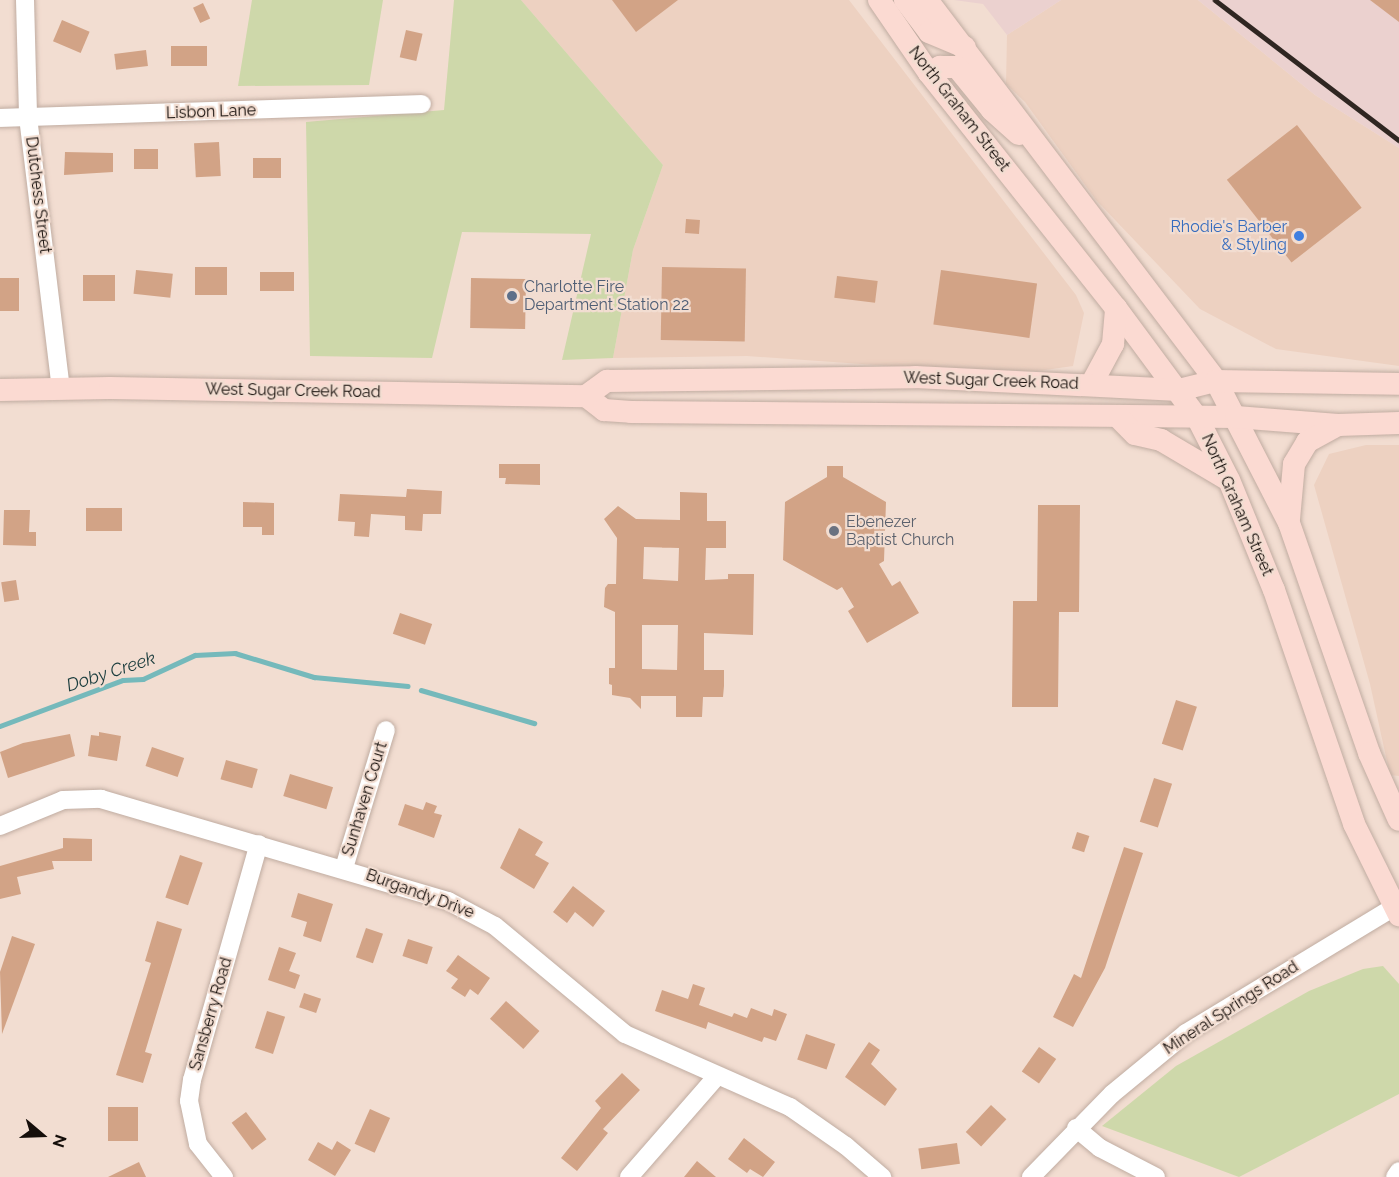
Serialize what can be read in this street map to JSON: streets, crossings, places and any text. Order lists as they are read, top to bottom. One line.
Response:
{"streets":{"main road":["North Graham Street","West Sugar Creek Road"],"street":["Lisbon Lane","Dutchess Street","Sunhaven Court","Burgandy Drive","Mineral Springs Road","Sansberry Road"]},"crossings":[["North Graham Street","West Sugar Creek Road"],["North Graham Street","Mineral Springs Road"],["Lisbon Lane","Dutchess Street"],["Dutchess Street","West Sugar Creek Road"],["Sunhaven Court","Burgandy Drive"],["Burgandy Drive","Sansberry Road"]],"water":["Doby Creek"],"places":["Rhodie's Barber & Styling","Charlotte Fire Department Station 22","Ebenezer Baptist Church"],"north":"right"}
